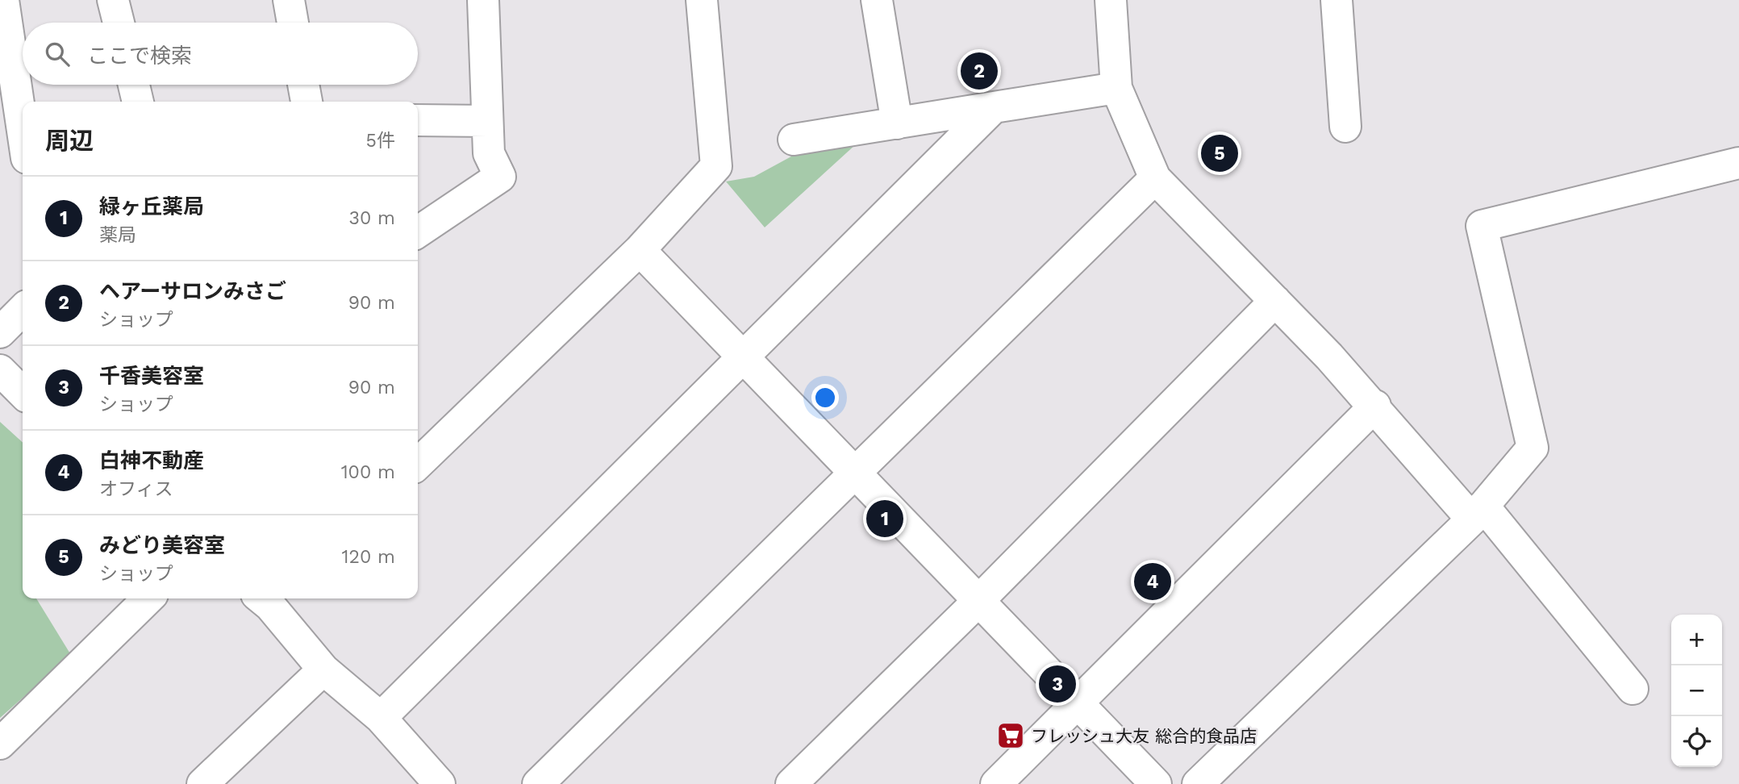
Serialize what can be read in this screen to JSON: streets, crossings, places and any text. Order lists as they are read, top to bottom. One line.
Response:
{"places":{"supermarket":["フレッシュ大友 総合的食品店"]},"page":{"search":"ここで検索","pins":["2","5","1","4","3"],"heading":["周辺","5件"],"list":[{"mark":"1","name":"緑ヶ丘薬局","note":"薬局","value":"30 m"},{"mark":"2","name":"ヘアーサロンみさご","note":"ショップ","value":"90 m"},{"mark":"3","name":"千香美容室","note":"ショップ","value":"90 m"},{"mark":"4","name":"白神不動産","note":"オフィス","value":"100 m"},{"mark":"5","name":"みどり美容室","note":"ショップ","value":"120 m"}],"map_buttons":["+","−"]}}
